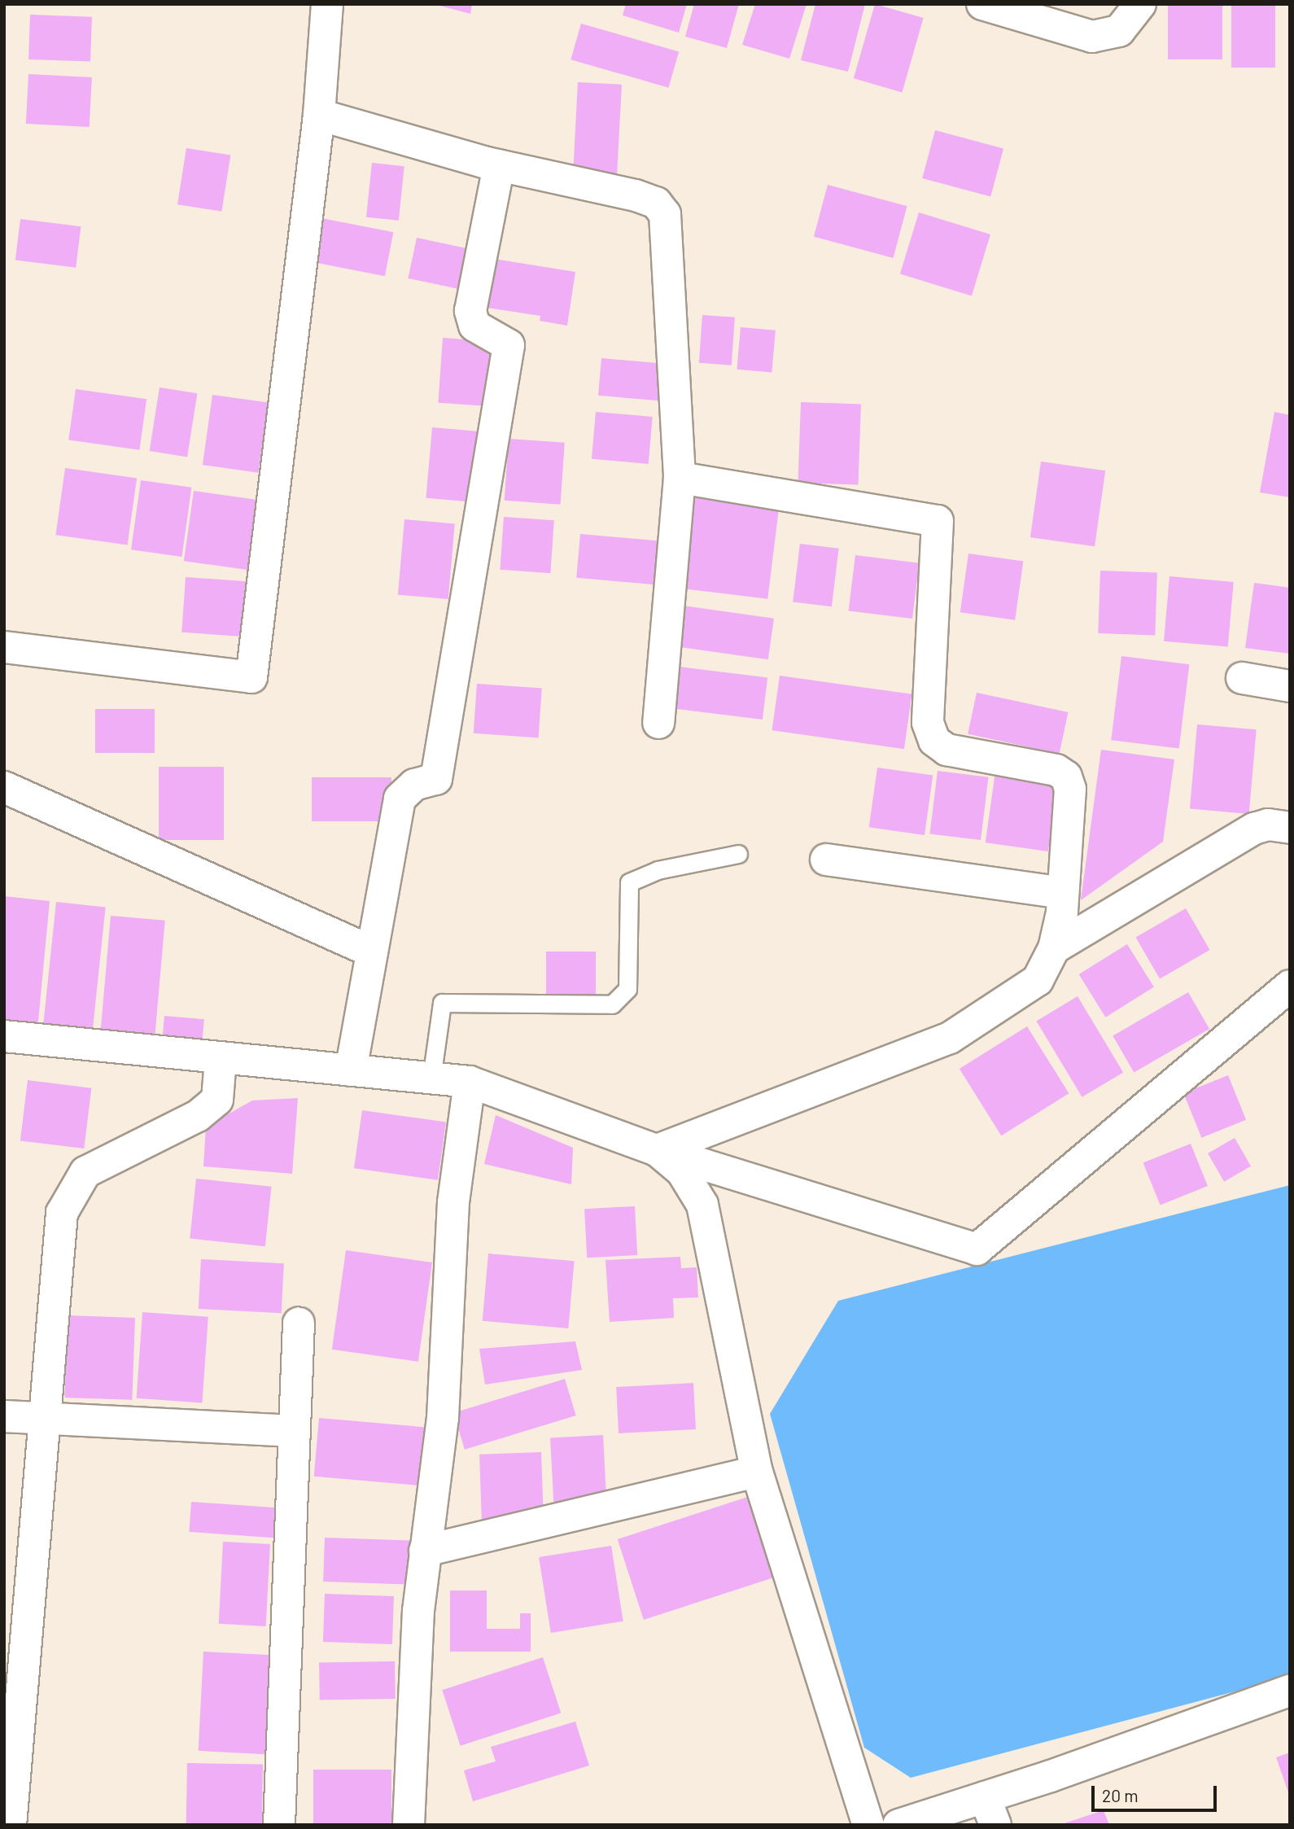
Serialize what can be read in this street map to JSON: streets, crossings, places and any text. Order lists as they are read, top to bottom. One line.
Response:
{"scale_bar":"20 m"}
